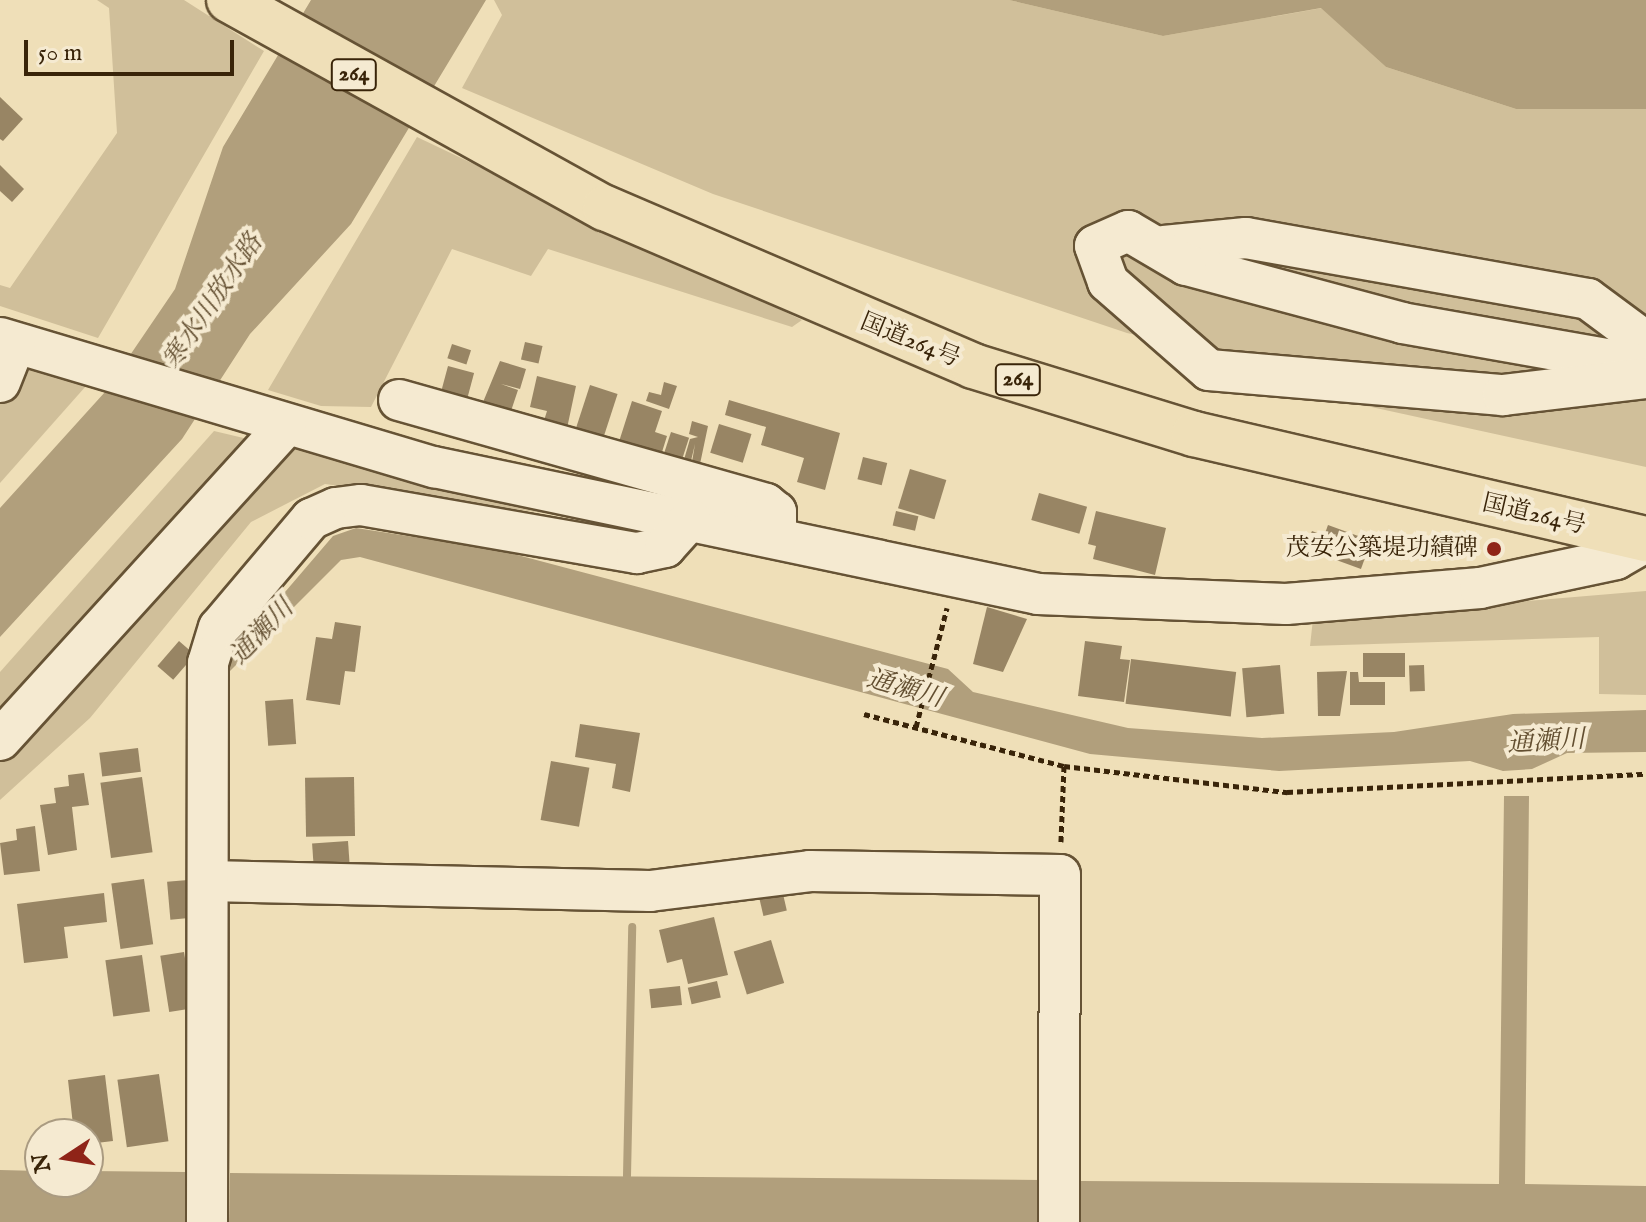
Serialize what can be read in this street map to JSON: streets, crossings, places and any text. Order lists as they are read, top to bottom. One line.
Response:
{"streets":{"highway":["264","国道264号"]},"water":["寒水川放水路","通瀬川"],"places":["茂安公築堤功績碑"],"scale_bar":"50 m","north":"left"}
